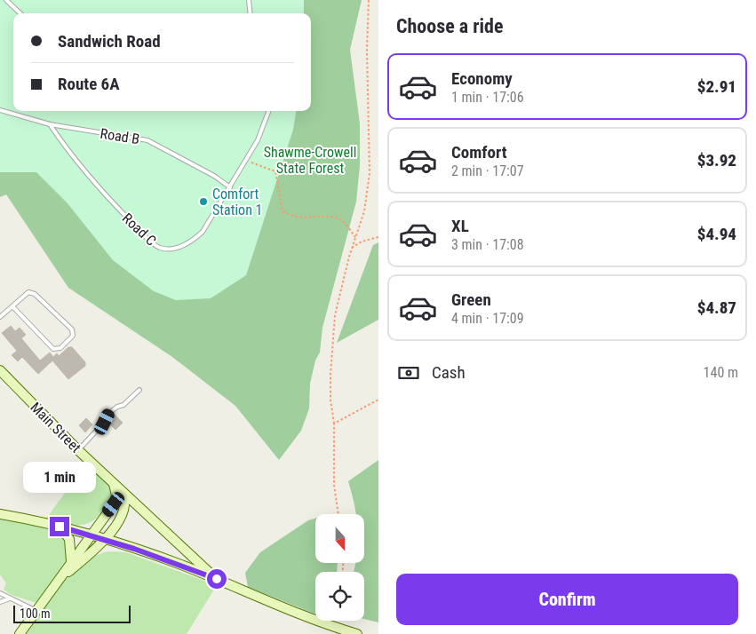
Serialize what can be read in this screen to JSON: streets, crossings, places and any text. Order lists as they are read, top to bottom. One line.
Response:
{"streets":{"main road":["Main Street"],"lane":["Road B","Road C"]},"crossings":[["Road B","Road C"]],"parks":["Shawme-Crowell State Forest"],"places":["Comfort Station 1"],"scale_bar":"100 m","north":"bottom","page":{"heading":"Choose a ride","banner":["Sandwich Road","Route 6A"],"list":[{"name":"Economy","note":"1 min · 17:06","value":"$2.91"},{"name":"Comfort","note":"2 min · 17:07","value":"$3.92"},{"name":"XL","note":"3 min · 17:08","value":"$4.94"},{"name":"Green","note":"4 min · 17:09","value":"$4.87"}],"pay":["Cash","140 m"],"bubble":"1 min","buttons":"Confirm","scale":"100 m"}}
